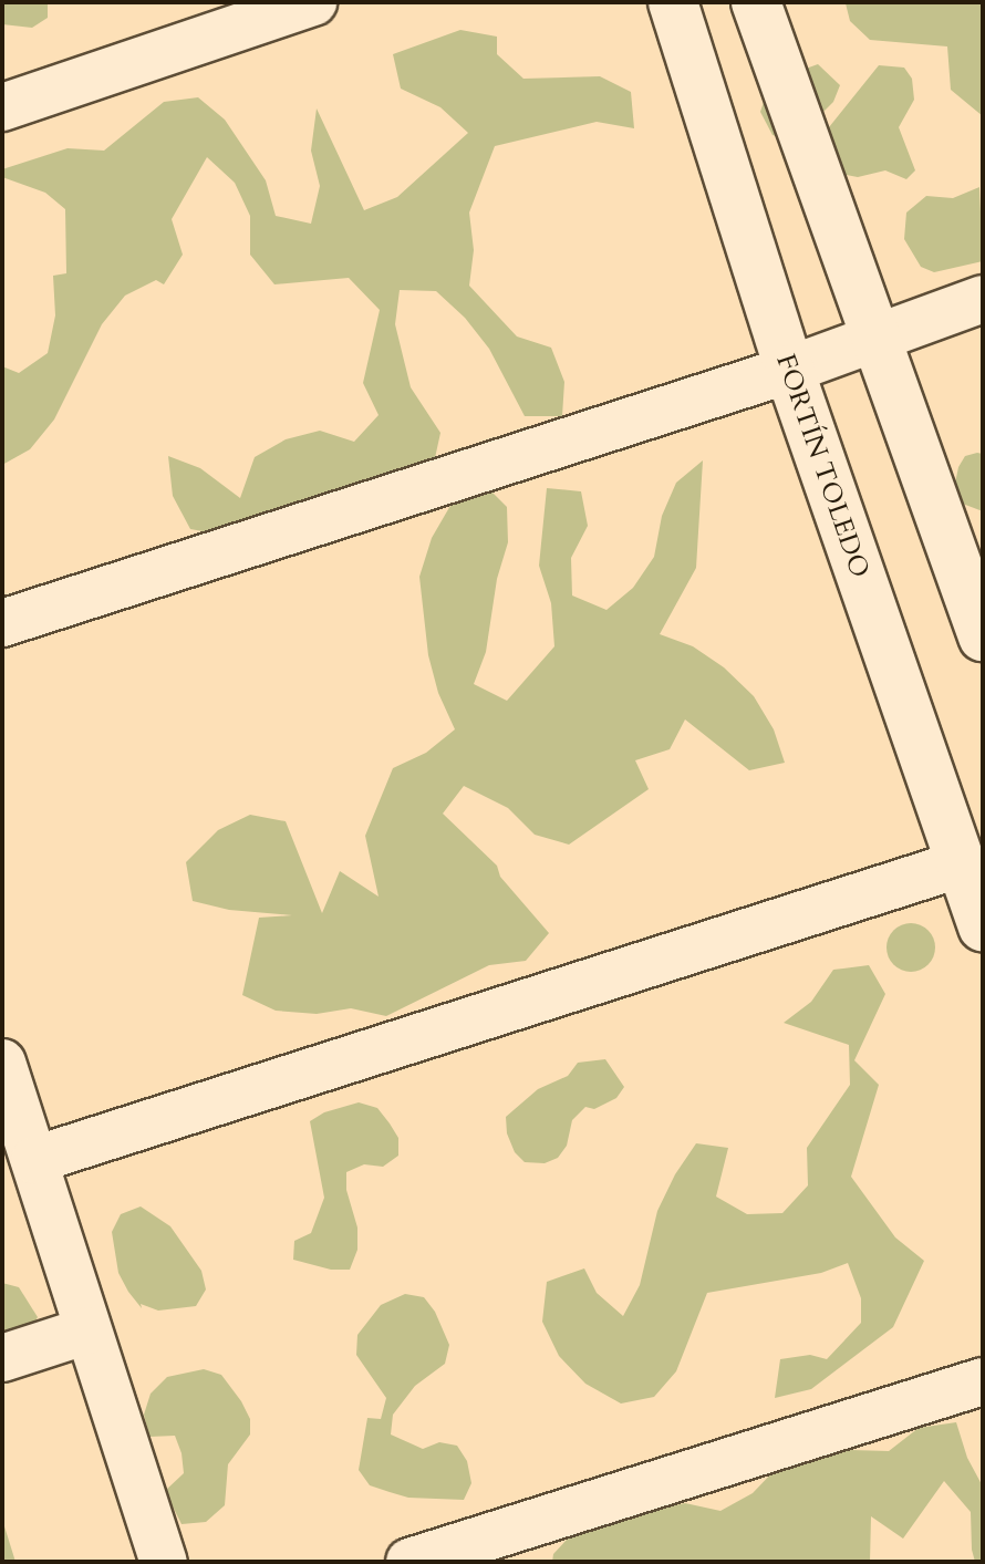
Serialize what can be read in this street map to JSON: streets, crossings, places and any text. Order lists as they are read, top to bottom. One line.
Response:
{"streets":{"street":["FORTÍN TOLEDO"]}}
